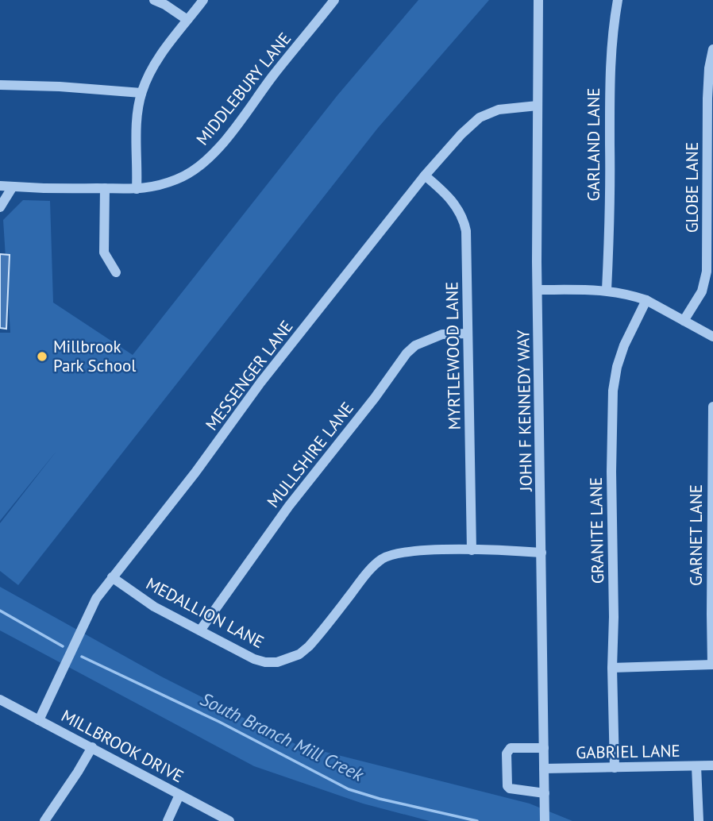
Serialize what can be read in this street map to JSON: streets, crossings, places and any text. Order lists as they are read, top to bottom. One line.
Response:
{"streets":{"street":["MIDDLEBURY LANE","GARLAND LANE","GLOBE LANE","MYRTLEWOOD LANE","MESSENGER LANE","JOHN F KENNEDY WAY","MULLSHIRE LANE","GRANITE LANE","GARNET LANE","MEDALLION LANE","MILLBROOK DRIVE","GABRIEL LANE"]},"crossings":[["MYRTLEWOOD LANE","MESSENGER LANE"],["MYRTLEWOOD LANE","MULLSHIRE LANE"],["MYRTLEWOOD LANE","MEDALLION LANE"],["MESSENGER LANE","JOHN F KENNEDY WAY"],["MESSENGER LANE","MEDALLION LANE"],["MESSENGER LANE","MILLBROOK DRIVE"],["JOHN F KENNEDY WAY","MEDALLION LANE"],["JOHN F KENNEDY WAY","GABRIEL LANE"],["MULLSHIRE LANE","MEDALLION LANE"],["GRANITE LANE","GABRIEL LANE"]],"water":["South Branch Mill Creek"],"places":["Millbrook Park School"]}
